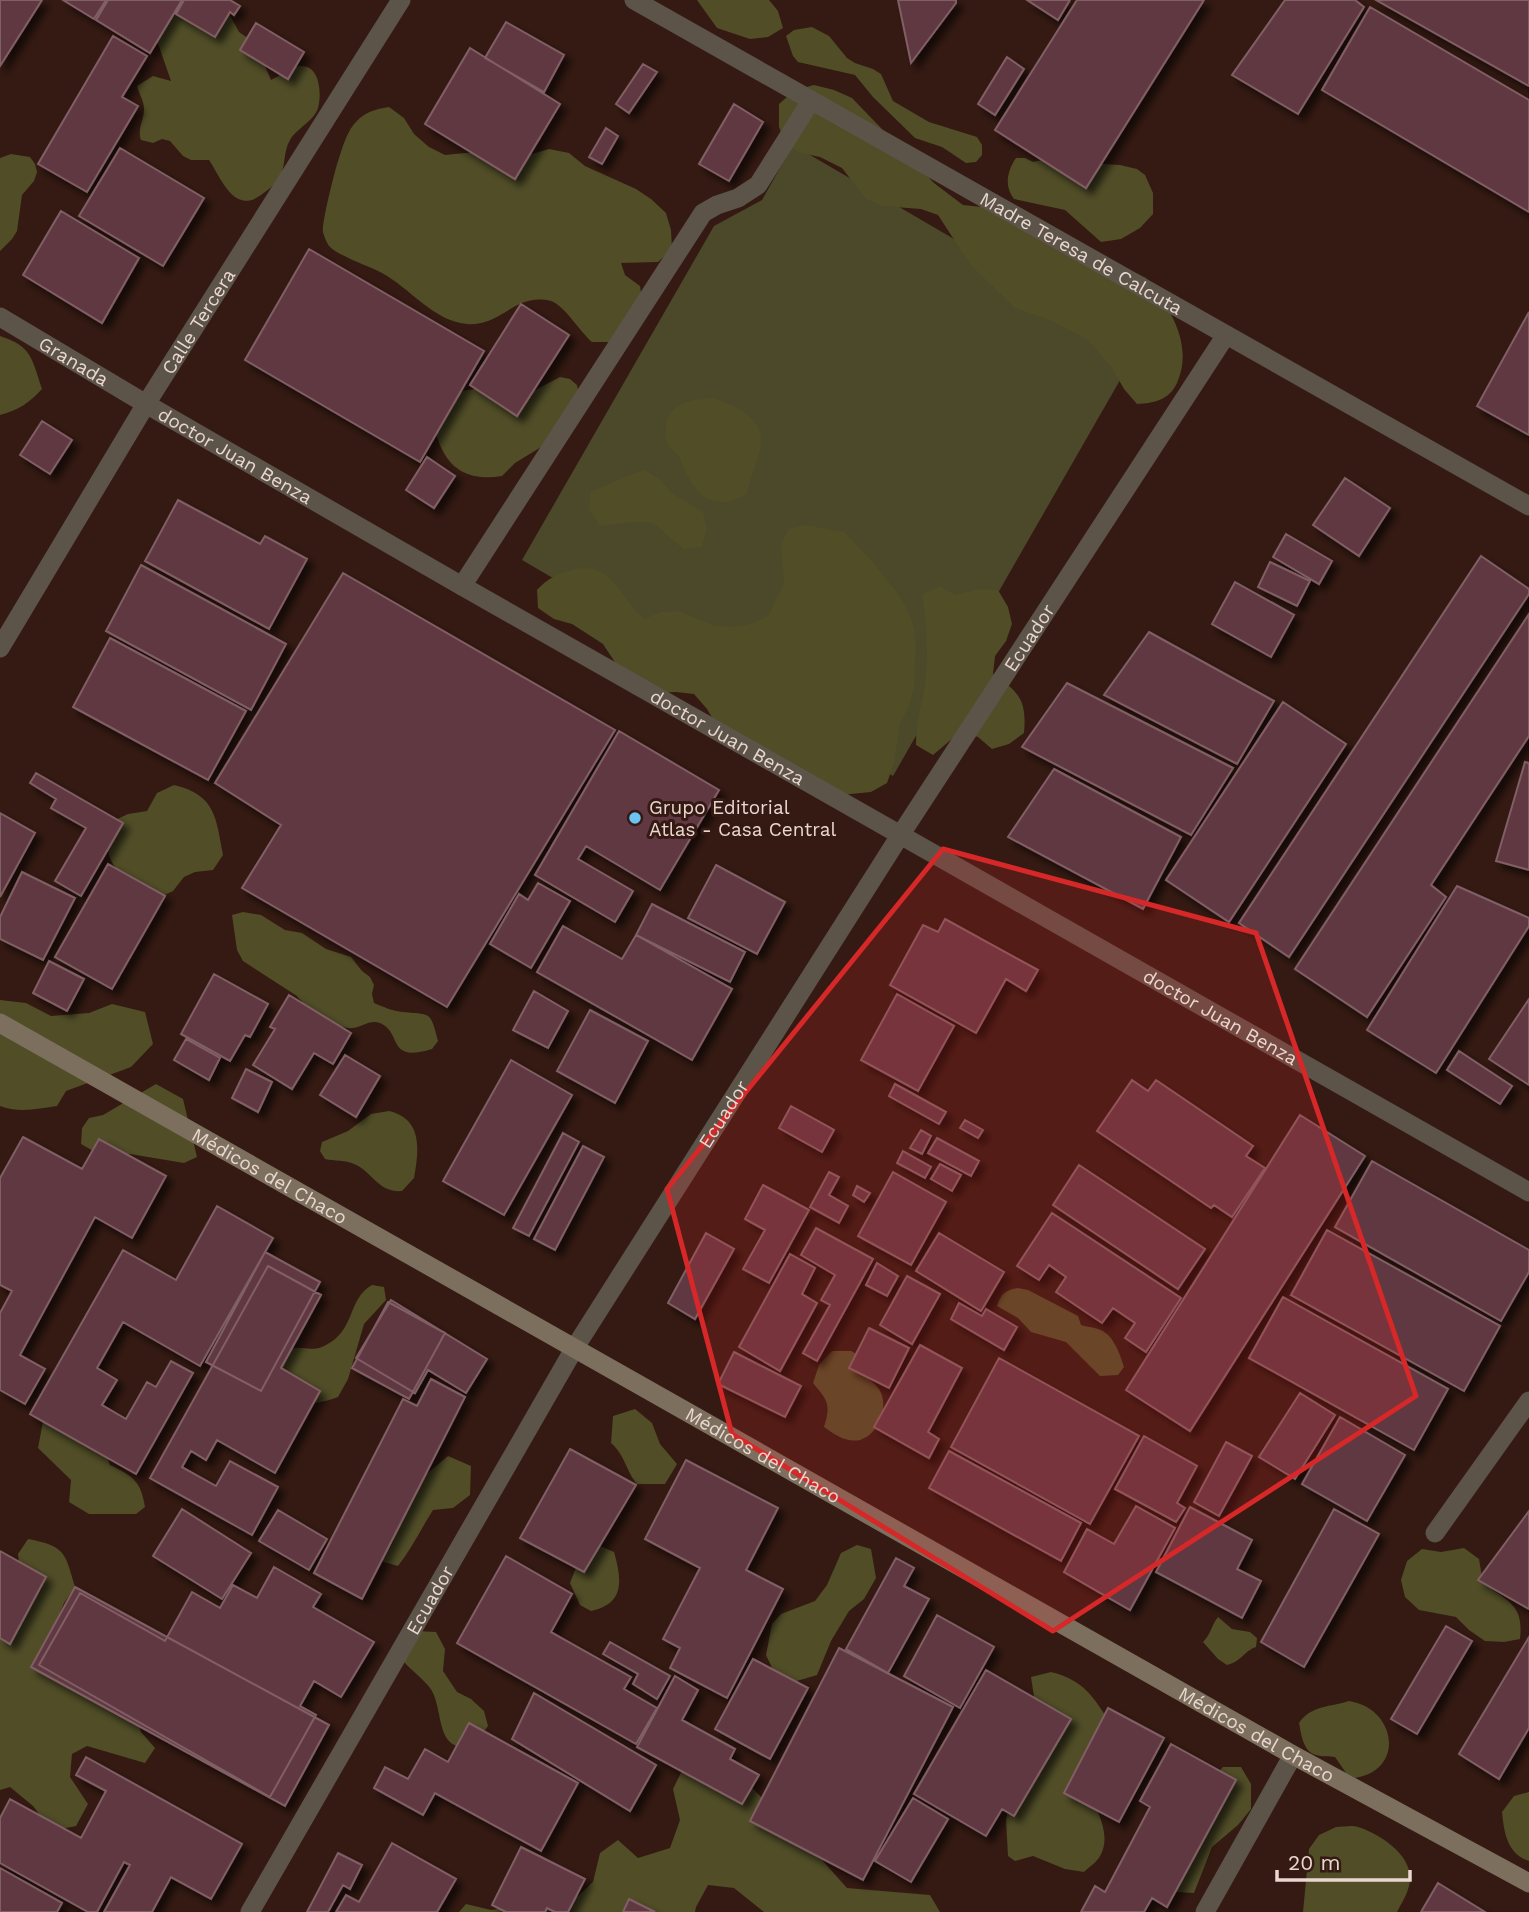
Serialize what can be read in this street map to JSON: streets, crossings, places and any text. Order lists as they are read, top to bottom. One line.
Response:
{"streets":{"main road":["Médicos del Chaco"],"street":["Madre Teresa de Calcuta","Calle Tercera","Granada","doctor Juan Benza","Ecuador"]},"crossings":[["Madre Teresa de Calcuta","Ecuador"],["Calle Tercera","Granada"],["Calle Tercera","doctor Juan Benza"],["Granada","doctor Juan Benza"],["doctor Juan Benza","Ecuador"],["Ecuador","Médicos del Chaco"]],"places":["Grupo Editorial Atlas - Casa Central"],"scale_bar":"20 m"}
